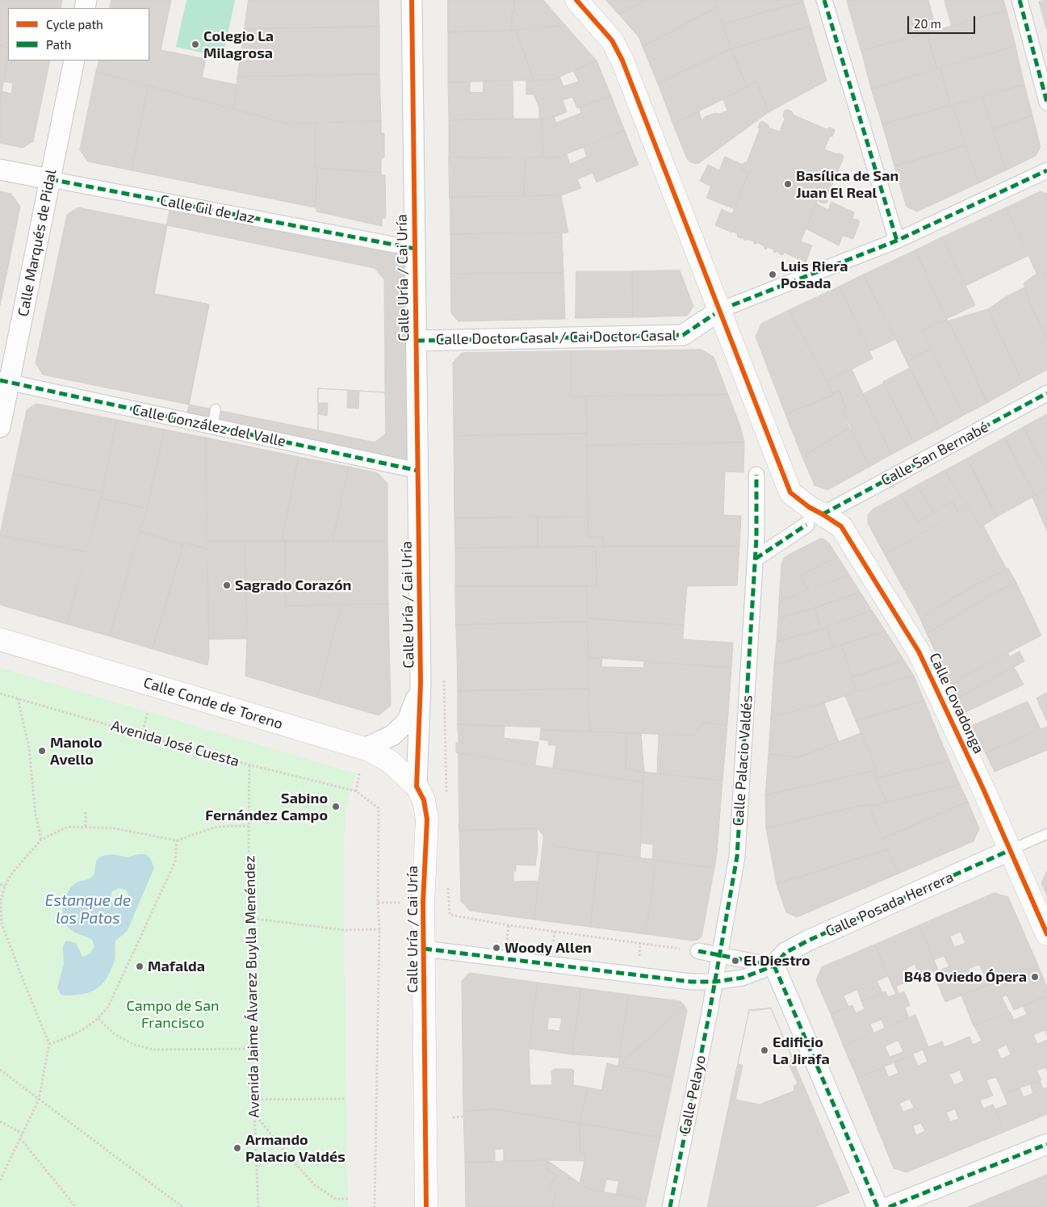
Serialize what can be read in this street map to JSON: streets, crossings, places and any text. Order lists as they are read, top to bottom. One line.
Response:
{"streets":{"street":["Calle Gil de Jaz","Calle Marqués de Pidal","Calle Uría / Cai Uría","Calle Doctor Casal / Cai Doctor Casal","Calle González del Valle","Calle San Bernabé","Calle Conde de Toreno","Calle Covadonga","Calle Palacio Valdés","Calle Posada Herrera","Calle Pelayo"],"path":["Avenida José Cuesta","Avenida Jaime Álvarez Buylla Menéndez"]},"crossings":[["Calle Gil de Jaz","Calle Marqués de Pidal"],["Calle Gil de Jaz","Calle Uría / Cai Uría"],["Calle Marqués de Pidal","Calle González del Valle"],["Calle Uría / Cai Uría","Calle Doctor Casal / Cai Doctor Casal"],["Calle Uría / Cai Uría","Calle González del Valle"],["Calle Uría / Cai Uría","Calle Conde de Toreno"],["Calle San Bernabé","Calle Covadonga"],["Calle San Bernabé","Calle Palacio Valdés"],["Calle Covadonga","Calle Posada Herrera"],["Avenida José Cuesta","Avenida Jaime Álvarez Buylla Menéndez"],["Calle Palacio Valdés","Calle Pelayo"]],"water":["Estanque de los Patos"],"parks":["Campo de San Francisco"],"places":["Colegio La Milagrosa","Basílica de San Juan El Real","Luis Riera Posada","Sagrado Corazón","Manolo Avello","Sabino Fernández Campo","Woody Allen","El Diestro","Mafalda","B48 Oviedo Ópera","Edificio La Jirafa","Armando Palacio Valdés"],"legend":["Cycle path","Path"],"scale_bar":"20 m"}
